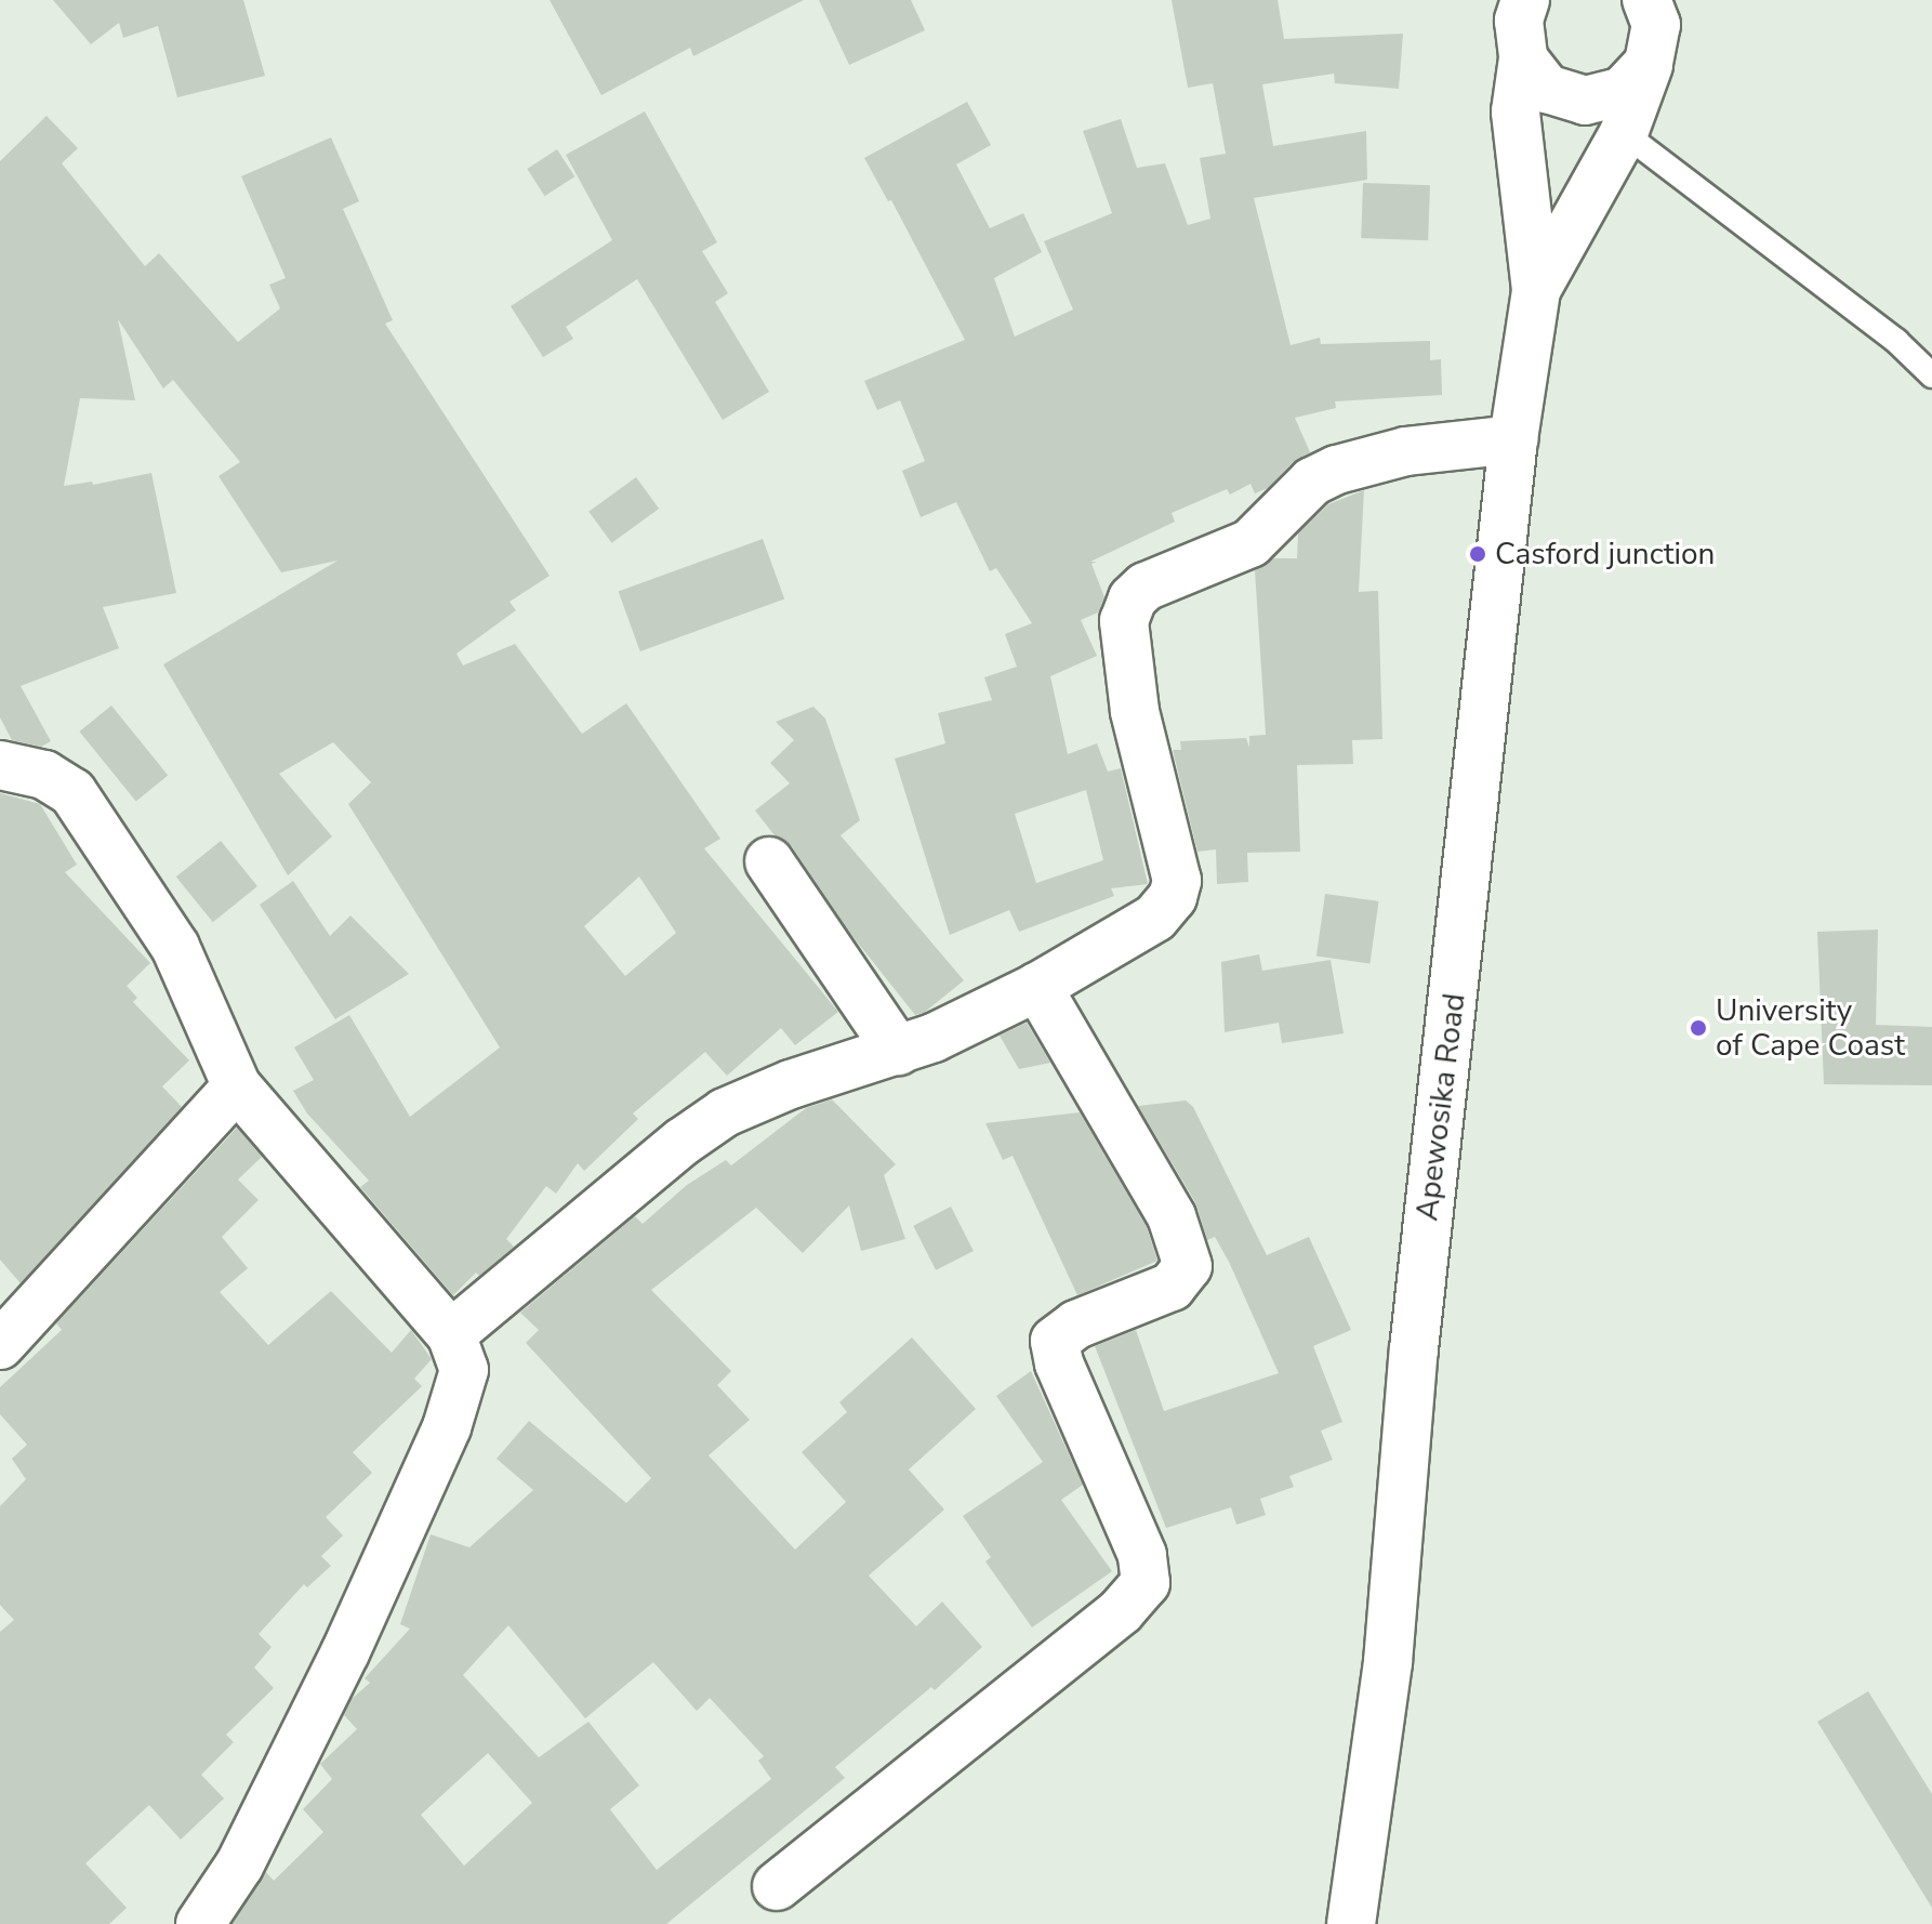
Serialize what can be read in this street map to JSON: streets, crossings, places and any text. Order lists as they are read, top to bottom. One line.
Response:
{"streets":{"street":["Apewosika Road"]},"places":["Casford junction","University of Cape Coast"]}
